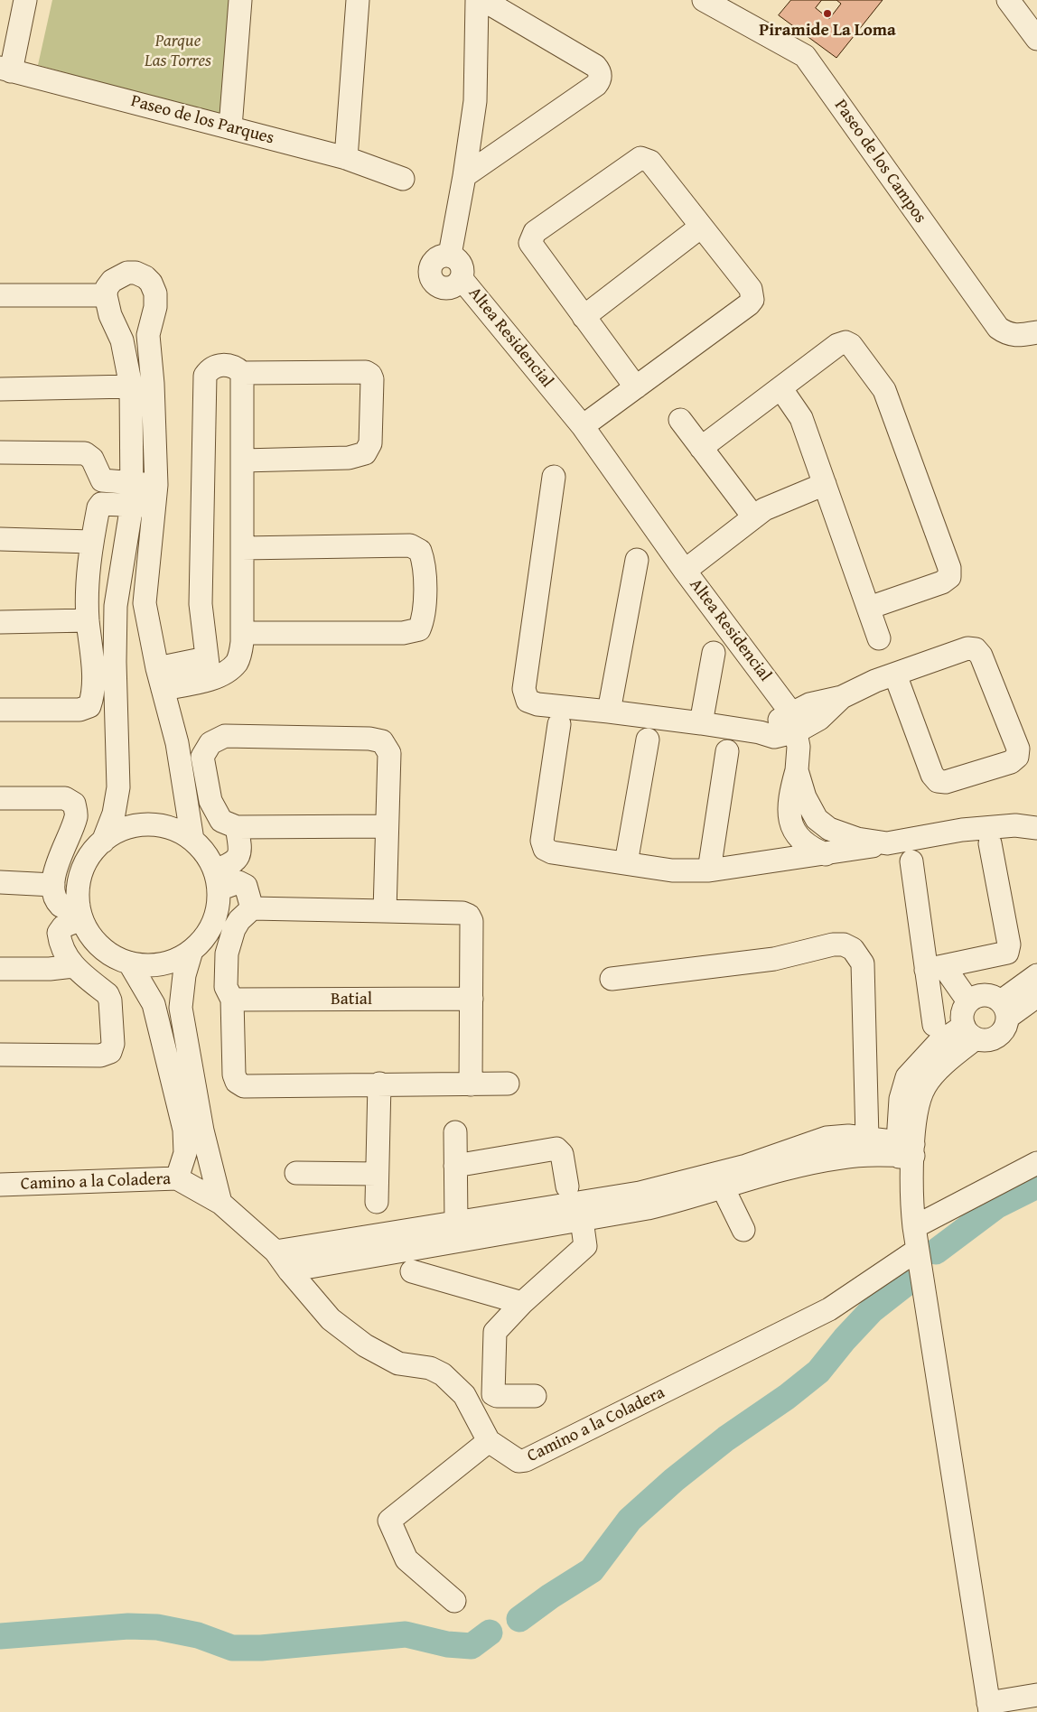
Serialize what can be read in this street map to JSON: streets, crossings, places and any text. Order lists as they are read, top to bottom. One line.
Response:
{"streets":{"street":["Paseo de los Parques","Paseo de los Campos","Altea Residencial","Batial","Camino a la Coladera"]},"parks":["Parque Las Torres"],"places":["Piramide La Loma"]}
